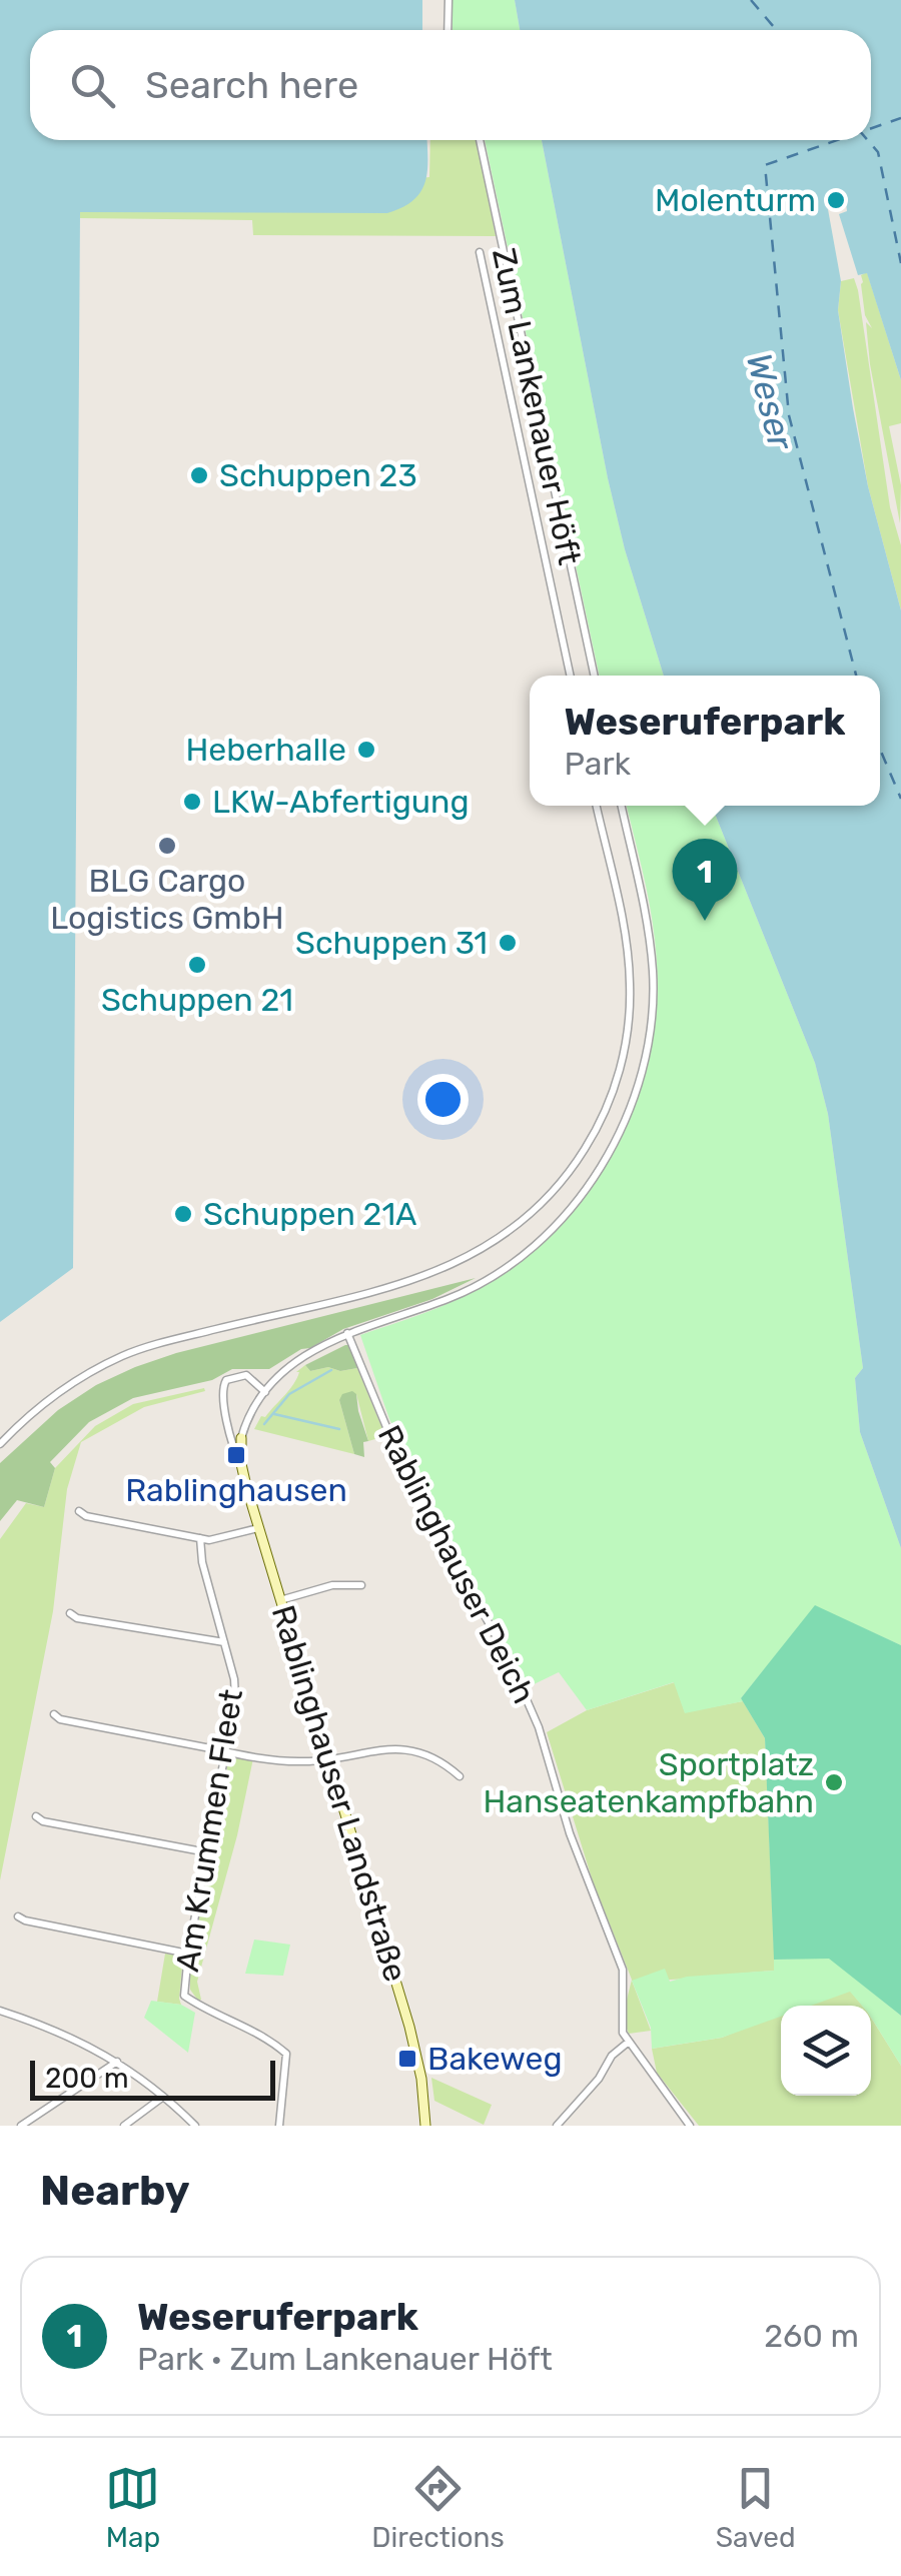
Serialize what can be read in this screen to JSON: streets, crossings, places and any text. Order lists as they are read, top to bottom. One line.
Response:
{"streets":{"street":["Zum Lankenauer Höft","Rablinghauser Deich","Rablinghauser Landstraße","Am Krummen Fleet"]},"water":["Weser"],"places":{"other":["Molenturm","Schuppen 23","Heberhalle","LKW-Abfertigung","BLG Cargo Logistics GmbH","Schuppen 31","Schuppen 21","Schuppen 21A","Sportplatz Hanseatenkampfbahn"],"transit":["Rablinghausen","Bakeweg"]},"scale_bar":"200 m","page":{"search":"Search here","popup":["Weseruferpark","Park"],"pins":"1","scale":"200 m","heading":"Nearby","list":[{"mark":"1","name":"Weseruferpark","note":"Park · Zum Lankenauer Höft","value":"260 m"}],"nav":["Map","Directions","Saved"]}}
